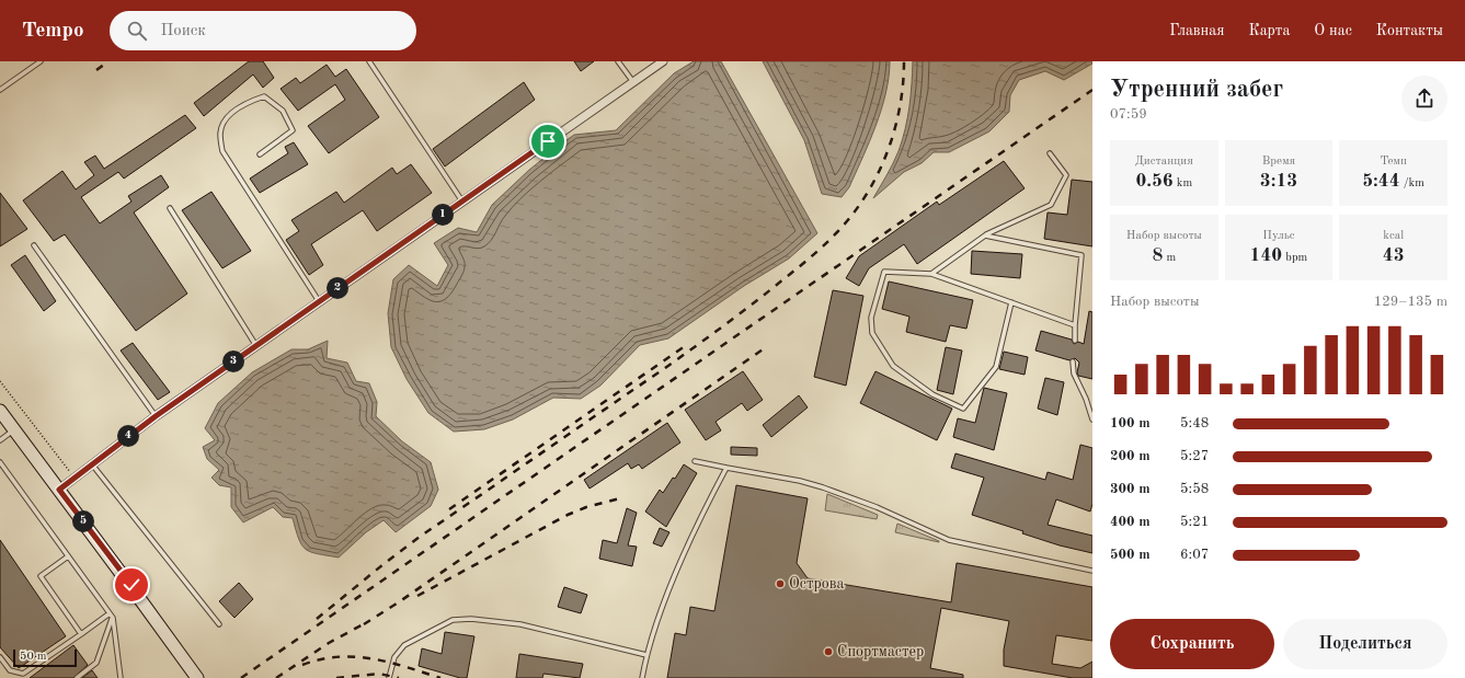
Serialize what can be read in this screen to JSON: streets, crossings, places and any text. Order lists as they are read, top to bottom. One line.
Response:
{"places":["Острова","Спортмастер"],"scale_bar":"50 m","page":{"header":"Tempo","search":"Поиск","nav":["Главная","Карта","О нас","Контакты"],"heading":["Утренний забег","07:59"],"stats":[["Дистанция","0.56 km"],["Время","3:13"],["Темп","5:44 /km"],["Набор высоты","8 m"],["Пульс","140 bpm"],["kcal","43"]],"pins":["1","2","3","4","5"],"chart":["Набор высоты","129–135 m"],"list":[{"name":"100 m","note":"5:48"},{"name":"200 m","note":"5:27"},{"name":"300 m","note":"5:58"},{"name":"400 m","note":"5:21"},{"name":"500 m","note":"6:07"}],"buttons":["Сохранить","Поделиться"],"scale":"50 m"}}
